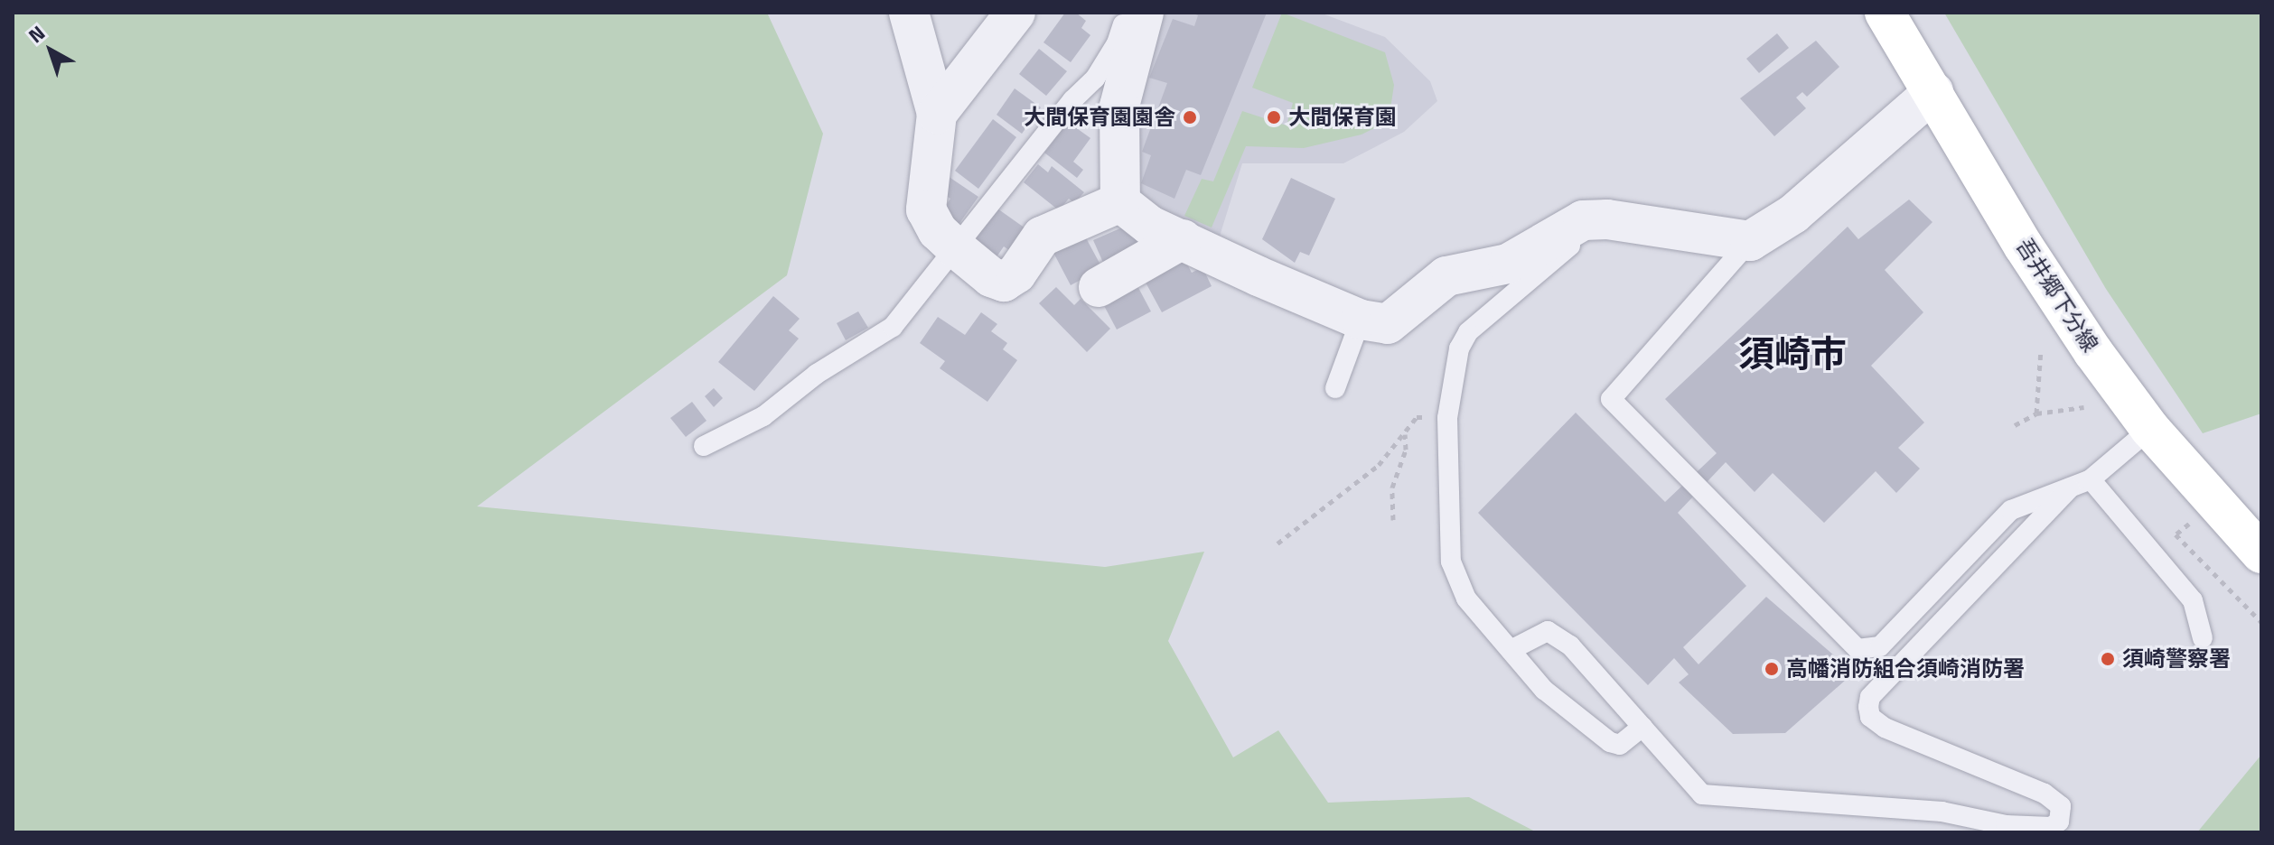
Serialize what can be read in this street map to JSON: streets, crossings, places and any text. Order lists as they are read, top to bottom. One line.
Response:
{"streets":{"main road":["吾井郷下分線"]},"districts":["須崎市"],"places":["大間保育園園舎","大間保育園","須崎警察署","高幡消防組合須崎消防署"],"north":"top left"}
